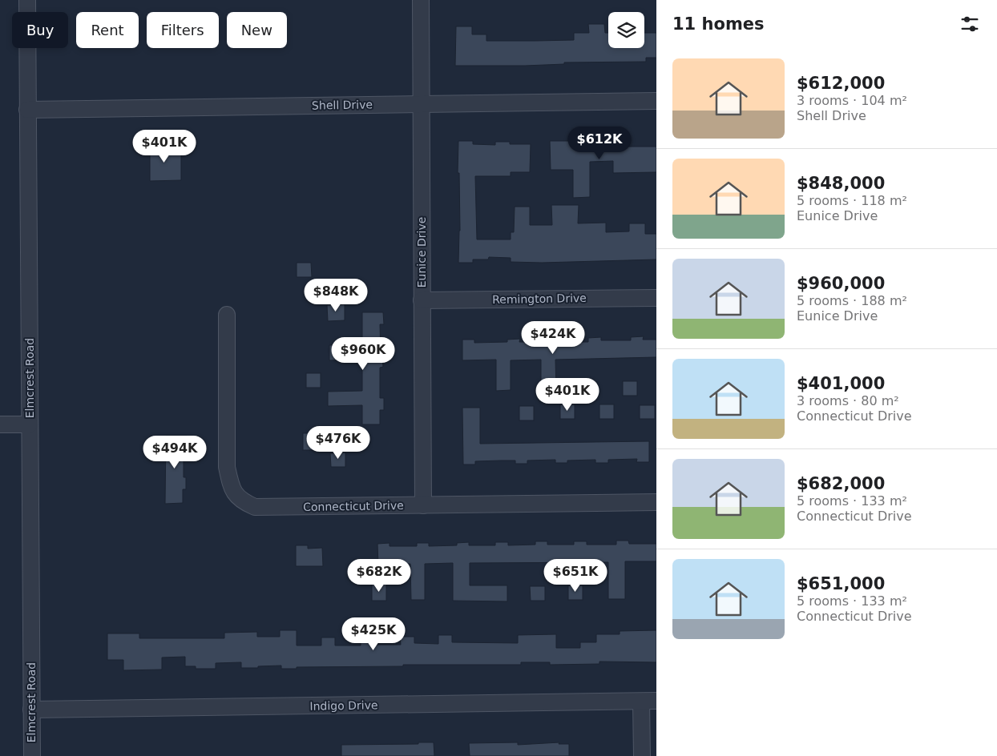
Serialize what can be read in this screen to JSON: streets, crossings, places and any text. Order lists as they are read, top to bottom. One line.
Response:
{"streets":{"street":["Shell Drive","Eunice Drive","Remington Drive","Elmcrest Road","Connecticut Drive","Indigo Drive"]},"crossings":[["Shell Drive","Eunice Drive"],["Shell Drive","Elmcrest Road"],["Eunice Drive","Remington Drive"],["Eunice Drive","Connecticut Drive"],["Elmcrest Road","Indigo Drive"]],"page":{"heading":"11 homes","chip":["Buy","Rent","Filters","New"],"list":[{"name":"$612,000","note":"3 rooms · 104 m² · Shell Drive"},{"name":"$848,000","note":"5 rooms · 118 m² · Eunice Drive"},{"name":"$960,000","note":"5 rooms · 188 m² · Eunice Drive"},{"name":"$401,000","note":"3 rooms · 80 m² · Connecticut Drive"},{"name":"$682,000","note":"5 rooms · 133 m² · Connecticut Drive"},{"name":"$651,000","note":"5 rooms · 133 m² · Connecticut Drive"}],"price":["$612K","$401K","$848K","$424K","$960K","$401K","$476K","$494K","$682K","$651K","$425K"]}}
